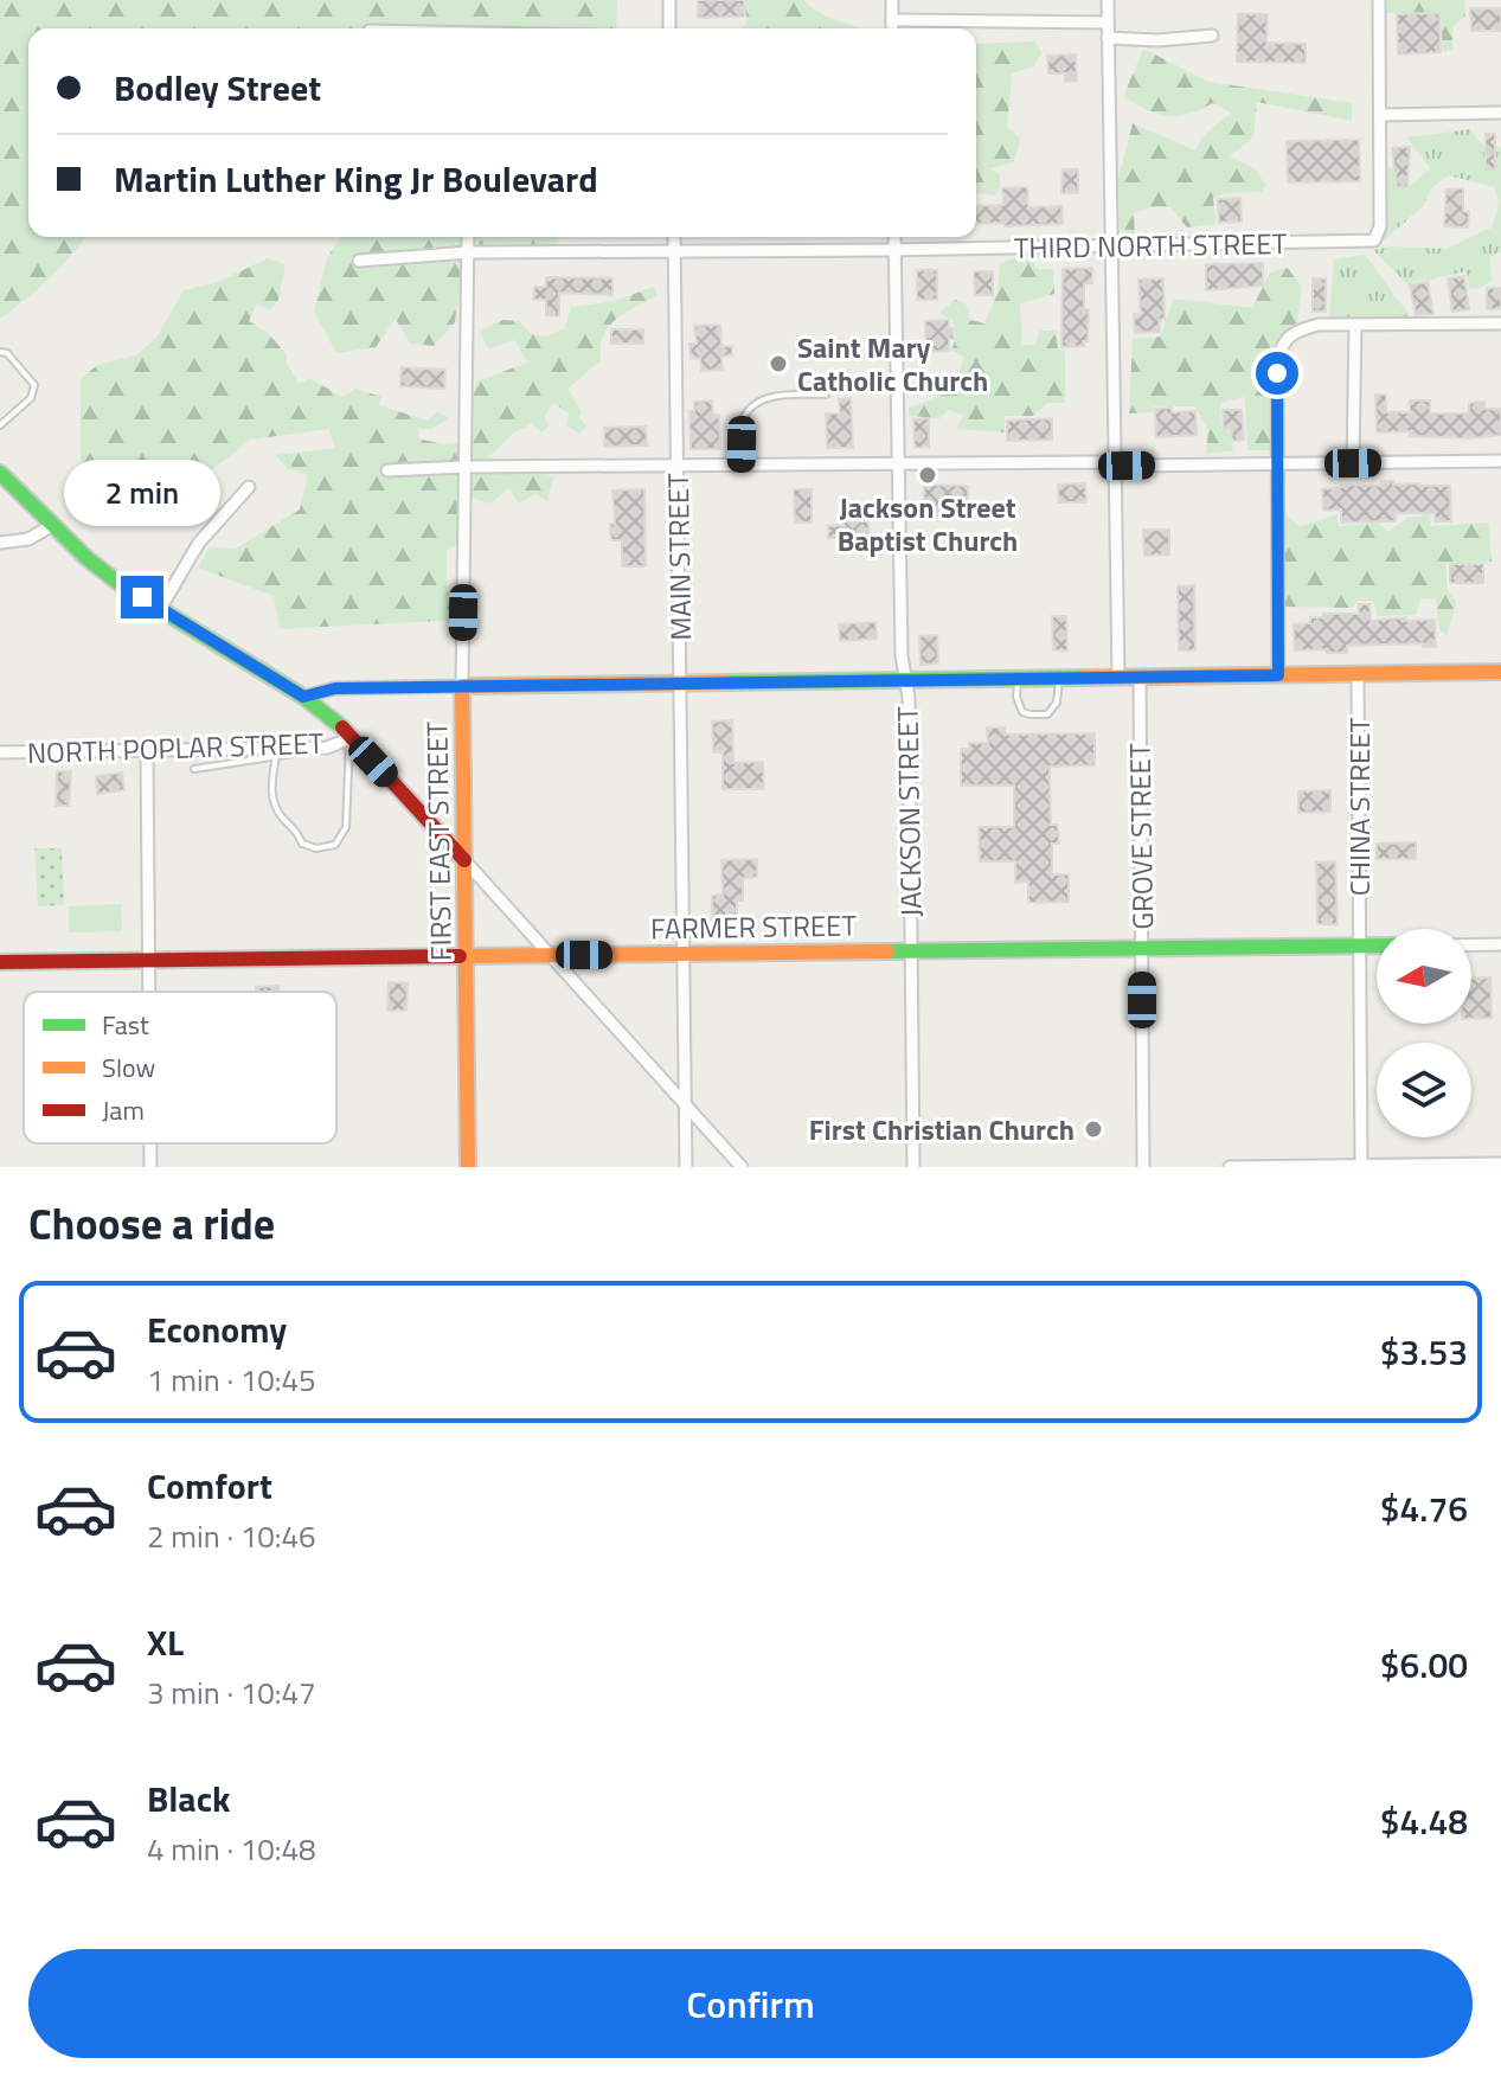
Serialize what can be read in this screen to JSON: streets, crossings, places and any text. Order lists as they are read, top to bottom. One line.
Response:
{"streets":{"street":["THIRD NORTH STREET","MAIN STREET","NORTH POPLAR STREET","CHINA STREET","JACKSON STREET","GROVE STREET","FIRST EAST STREET","FARMER STREET"]},"crossings":[["THIRD NORTH STREET","MAIN STREET"],["THIRD NORTH STREET","JACKSON STREET"],["THIRD NORTH STREET","FIRST EAST STREET"],["MAIN STREET","FARMER STREET"],["CHINA STREET","FARMER STREET"],["JACKSON STREET","FARMER STREET"],["GROVE STREET","FARMER STREET"],["FIRST EAST STREET","FARMER STREET"]],"places":["Saint Mary Catholic Church","Jackson Street Baptist Church","First Christian Church"],"legend":["Fast","Slow","Jam"],"north":"left","page":{"banner":["Bodley Street","Martin Luther King Jr Boulevard"],"bubble":"2 min","heading":"Choose a ride","list":[{"name":"Economy","note":"1 min · 10:45","value":"$3.53"},{"name":"Comfort","note":"2 min · 10:46","value":"$4.76"},{"name":"XL","note":"3 min · 10:47","value":"$6.00"},{"name":"Black","note":"4 min · 10:48","value":"$4.48"}],"buttons":"Confirm"}}
